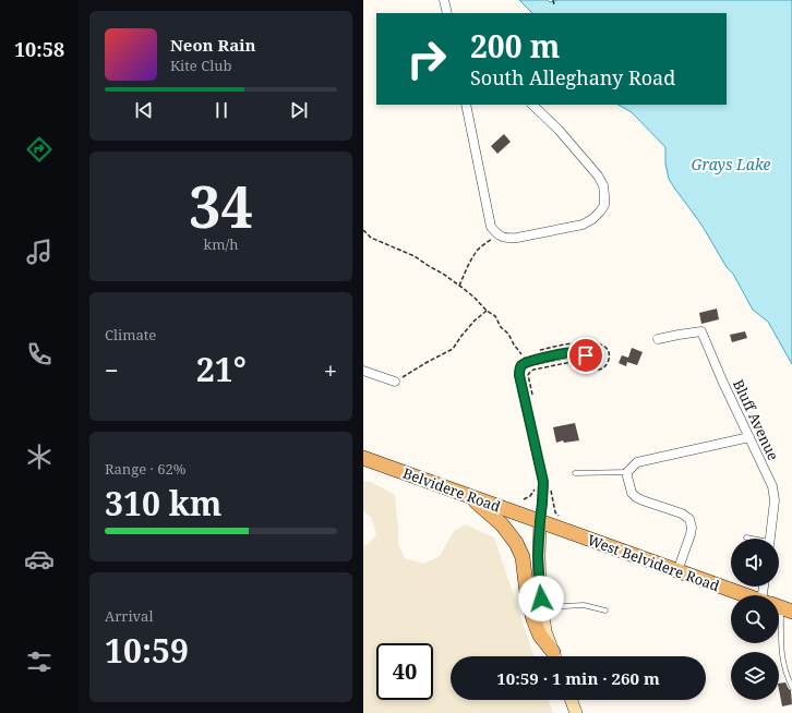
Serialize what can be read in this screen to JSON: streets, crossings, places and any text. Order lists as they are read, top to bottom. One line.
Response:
{"streets":{"main road":["Belvidere Road","West Belvidere Road"],"street":["Bluff Avenue"]},"crossings":[["Belvidere Road","West Belvidere Road"]],"water":["Grays Lake"],"page":{"tabs":"10:58","turn":["200 m","South Alleghany Road"],"song":["Neon Rain","Kite Club"],"tile":[["34","km/h"],"Climate",["Range · 62%","310 km"],["Arrival","10:59"]],"heat":["−","21°","+"],"limit":"40","trip":"10:59 · 1 min · 260 m"}}
